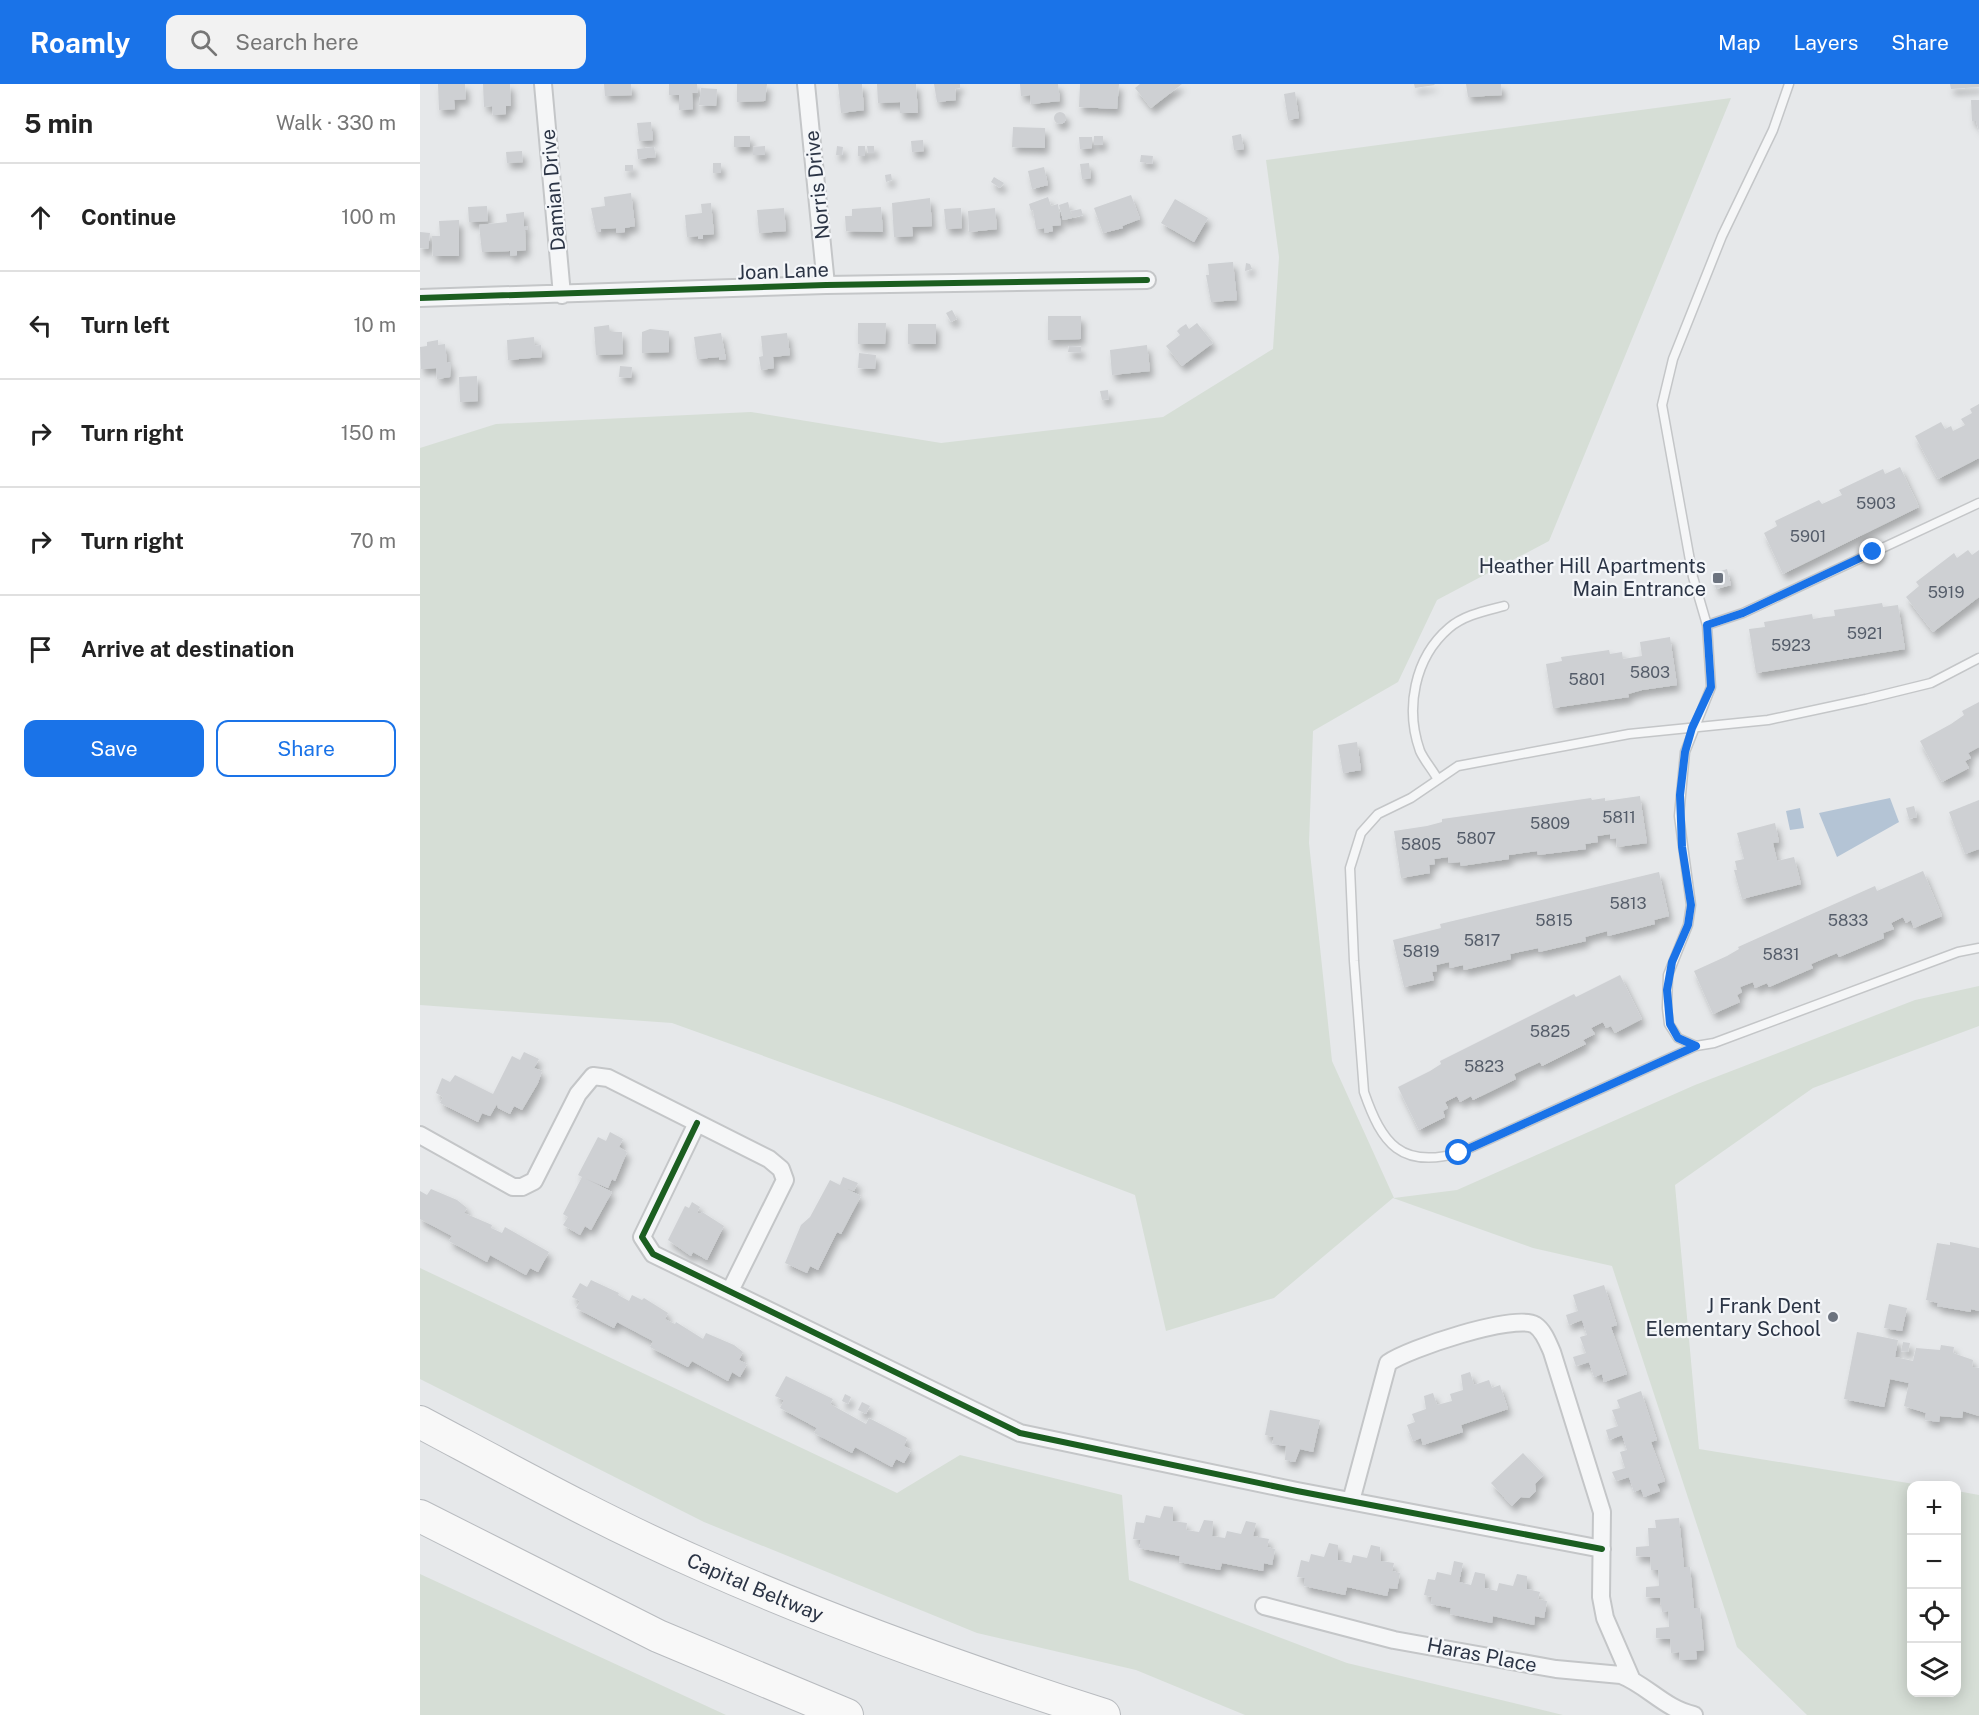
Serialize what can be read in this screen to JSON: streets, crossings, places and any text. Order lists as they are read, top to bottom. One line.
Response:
{"streets":{"highway":["Capital Beltway"],"street":["Norris Drive","Damian Drive","Joan Lane","Haras Place"]},"crossings":[["Norris Drive","Joan Lane"],["Damian Drive","Joan Lane"]],"places":{"transit":["Heather Hill Apartments Main Entrance"],"other":["J Frank Dent Elementary School"]},"house_numbers":["5903","5901","5919","5921","5923","5803","5801","5811","5809","5807","5805","5813","5815","5833","5817","5819","5831","5825","5823"],"page":{"header":"Roamly","search":"Search here","nav":["Map","Layers","Share"],"heading":["5 min","Walk · 330 m"],"list":[["Continue","100 m"],["Turn left","10 m"],["Turn right","150 m"],["Turn right","70 m"],"Arrive at destination"],"buttons":["Save","Share"],"map_buttons":["+","−"]}}
